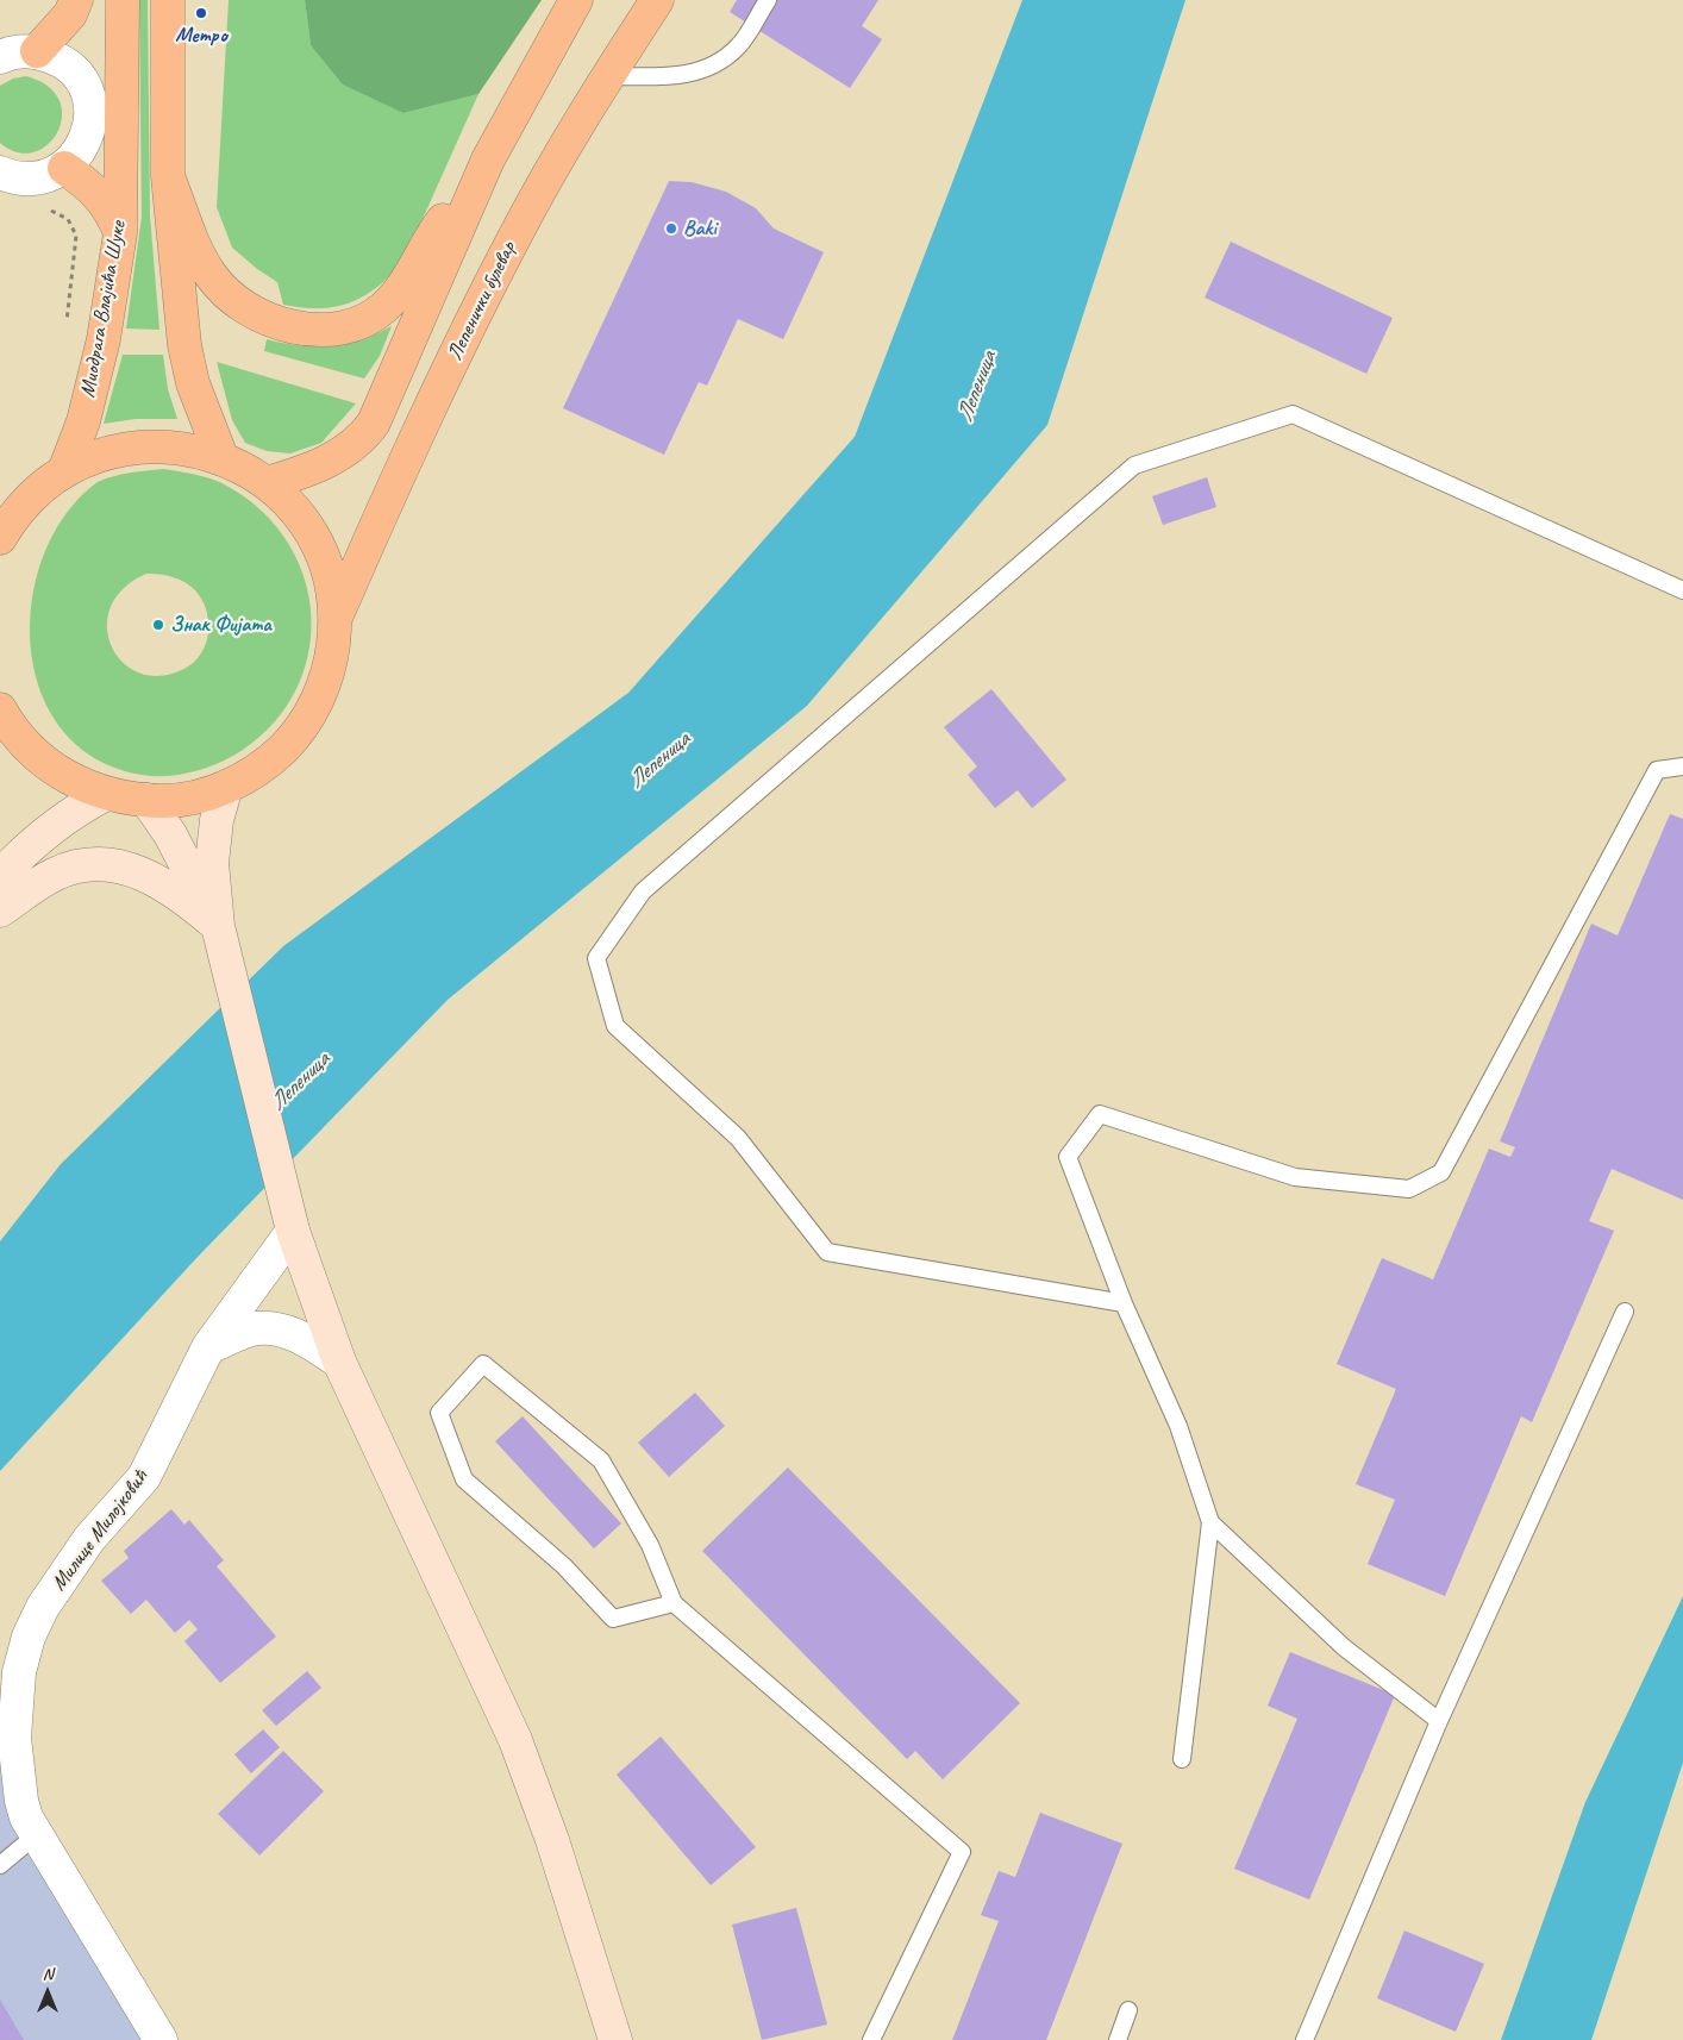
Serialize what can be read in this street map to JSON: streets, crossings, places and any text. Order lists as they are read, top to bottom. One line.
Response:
{"streets":{"main road":["Лепенички булевар","Миодрага Влајића Шуке"],"street":["Милице Милојковић"]},"water":["Лепеница"],"places":["Метро","Baki","Знак Фијата"],"north":"top"}
